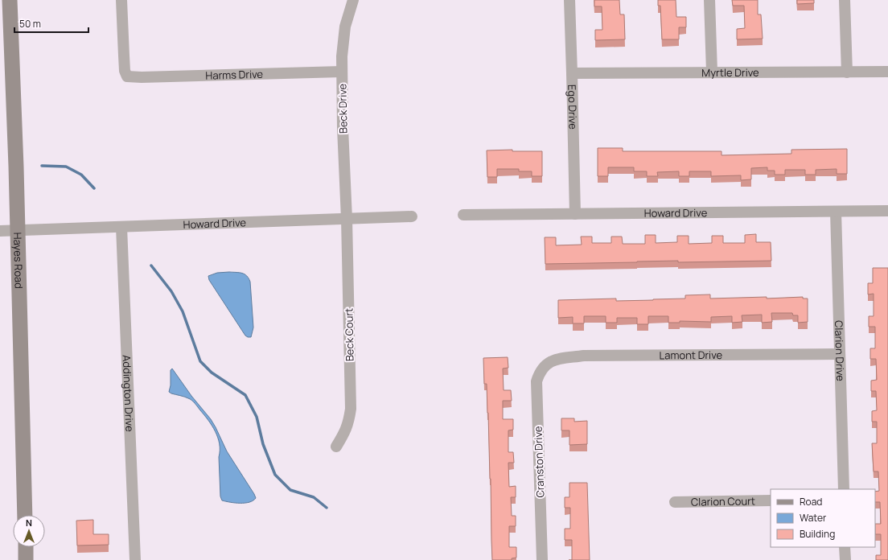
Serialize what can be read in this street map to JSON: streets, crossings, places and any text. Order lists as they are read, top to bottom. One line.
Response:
{"streets":{"street":["Myrtle Drive","Harms Drive","Ego Drive","Beck Drive","Howard Drive","Hayes Road","Beck Court","Clarion Drive","Lamont Drive","Addington Drive","Cranston Drive","Clarion Court"]},"crossings":[["Myrtle Drive","Ego Drive"],["Harms Drive","Beck Drive"],["Ego Drive","Howard Drive"],["Beck Drive","Howard Drive"],["Beck Drive","Beck Court"],["Howard Drive","Hayes Road"],["Howard Drive","Beck Court"],["Howard Drive","Clarion Drive"],["Howard Drive","Addington Drive"],["Clarion Drive","Lamont Drive"],["Lamont Drive","Cranston Drive"]],"legend":["Road","Water","Building"],"scale_bar":"50 m","north":"top"}
